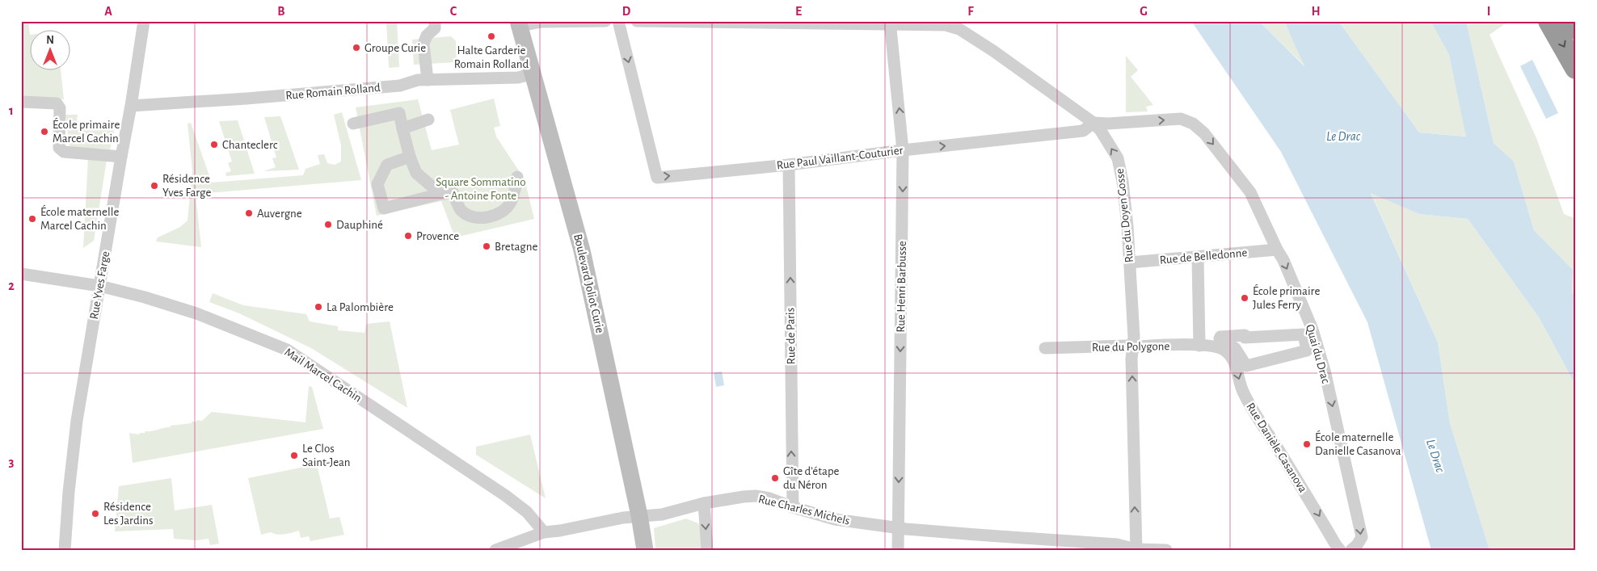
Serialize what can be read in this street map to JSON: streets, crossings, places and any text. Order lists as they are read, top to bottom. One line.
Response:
{"streets":{"street":["Rue Romain Rolland","Rue Paul Vaillant-Couturier","Rue du Doyen Gosse","Rue de Belledonne","Boulevard Joliot Curie","Rue Yves Farge","Rue Henri Barbusse","Rue de Paris","Rue du Polygone","Quai du Drac","Mail Marcel Cachin","Rue Danièle Casanova","Rue Charles Michels"]},"crossings":[["Rue Romain Rolland","Boulevard Joliot Curie"],["Rue Romain Rolland","Rue Yves Farge"],["Rue Paul Vaillant-Couturier","Rue du Doyen Gosse"],["Rue Paul Vaillant-Couturier","Rue Henri Barbusse"],["Rue Paul Vaillant-Couturier","Rue de Paris"],["Rue Paul Vaillant-Couturier","Quai du Drac"],["Rue du Doyen Gosse","Rue de Belledonne"],["Rue du Doyen Gosse","Rue Henri Barbusse"],["Rue du Doyen Gosse","Rue du Polygone"],["Rue du Doyen Gosse","Rue Charles Michels"],["Rue de Belledonne","Quai du Drac"],["Boulevard Joliot Curie","Rue Charles Michels"],["Rue Yves Farge","Mail Marcel Cachin"],["Rue Henri Barbusse","Rue Charles Michels"],["Rue de Paris","Rue Charles Michels"],["Rue du Polygone","Rue Danièle Casanova"],["Mail Marcel Cachin","Rue Charles Michels"]],"one_way":["Rue Paul Vaillant-Couturier","Rue du Doyen Gosse","Rue de Paris","Quai du Drac","Rue Danièle Casanova"],"water":["Le Drac"],"parks":["Square Sommatino - Antoine Fonte"],"places":["Halte Garderie Romain Rolland","Groupe Curie","École primaire Marcel Cachin","Chanteclerc","Résidence Yves Farge","Auvergne","École maternelle Marcel Cachin","Dauphiné","Provence","Bretagne","École primaire Jules Ferry","La Palombière","École maternelle Danielle Casanova","Le Clos Saint-Jean","Gîte d’étape du Néron","Résidence Les Jardins"],"north":"top","grid":{"columns":["A","B","C","D","E","F","G","H","I"],"rows":["1","2","3"]}}
